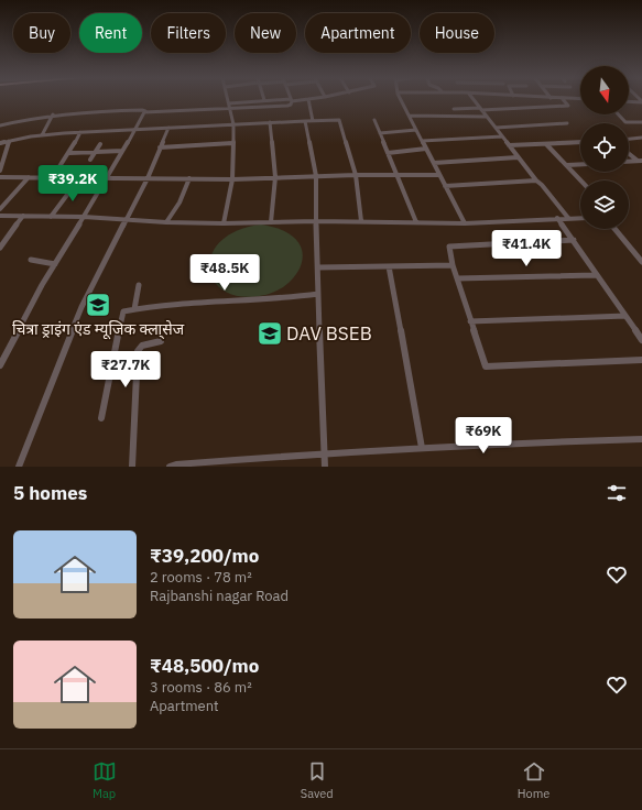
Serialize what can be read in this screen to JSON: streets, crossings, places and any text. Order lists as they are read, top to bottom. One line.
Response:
{"places":{"school or university":["चित्रा ड्राइंग एंड म्यूजिक क्ला्सेज","DAV BSEB"]},"north":"bottom","page":{"chip":["Buy","Rent","Filters","New","Apartment","House"],"price":["₹39.2K","₹41.4K","₹48.5K","₹27.7K","₹69K"],"heading":"5 homes","list":[{"name":"₹39,200/mo","note":"2 rooms · 78 m² · Rajbanshi nagar Road"},{"name":"₹48,500/mo","note":"3 rooms · 86 m² · Apartment"}],"tabs":["Map","Saved","Home"]}}
